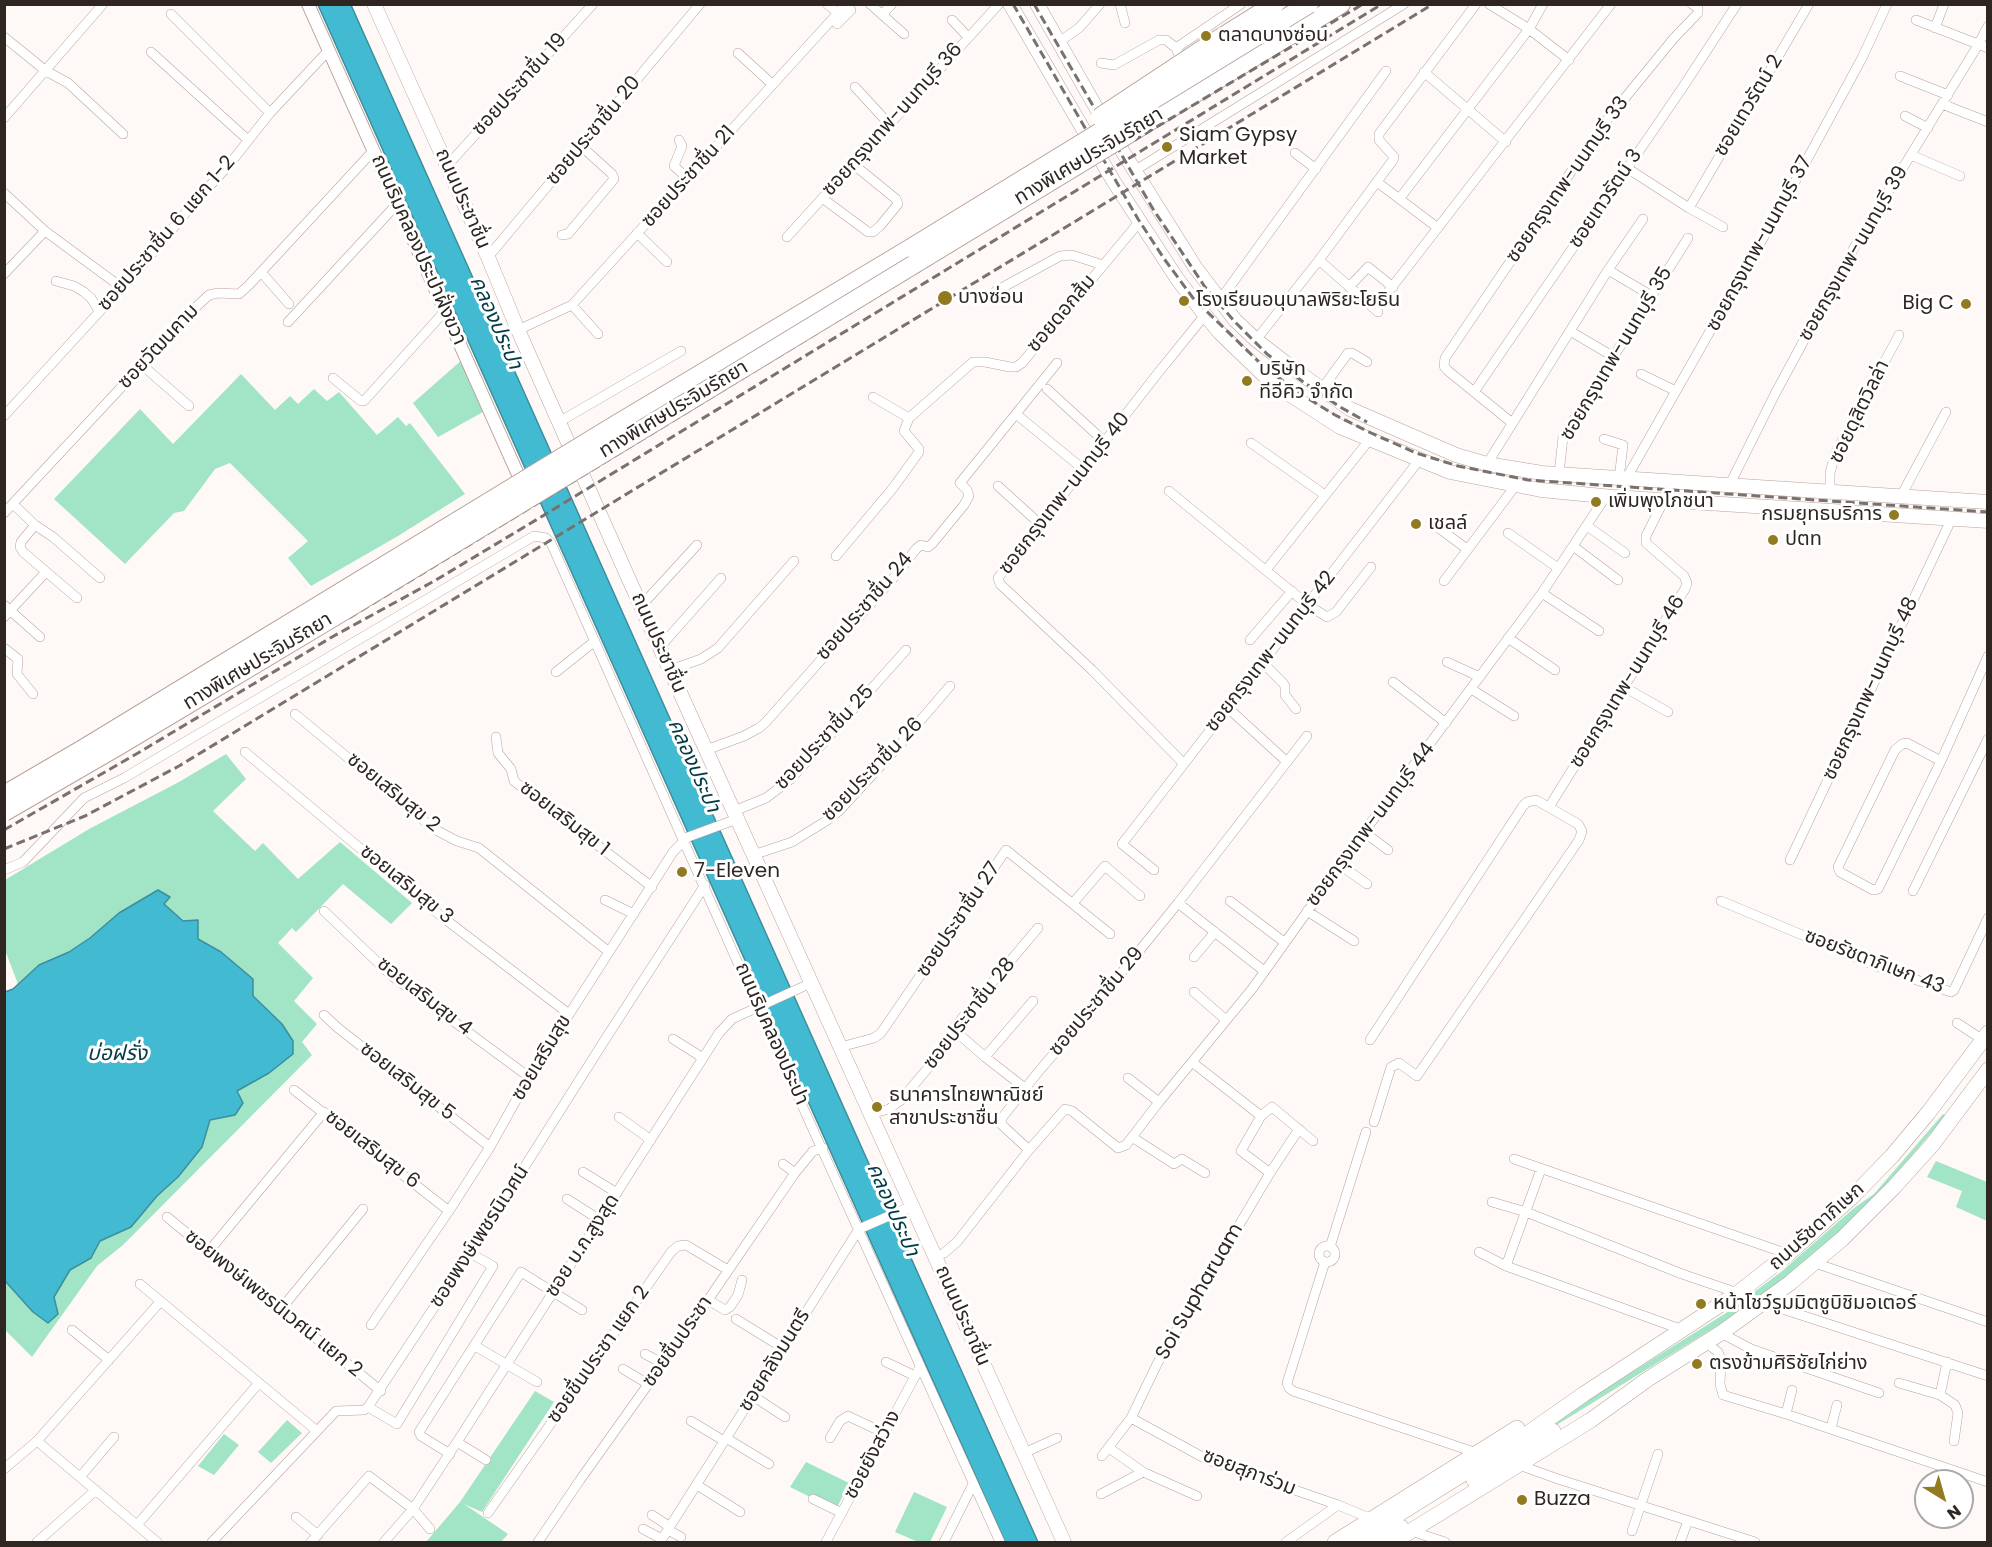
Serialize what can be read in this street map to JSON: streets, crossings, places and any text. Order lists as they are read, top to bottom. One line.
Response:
{"streets":{"highway":["ทางพิเศษประจิมรัถยา"],"main road":["ถนนประชาชื่น","ถนนรัชดาภิเษก"],"street":["ซอยประชาชื่น 19","ซอยเทวรัตน์ 2","ซอยกรุงเทพ-นนทบุรี 36","ซอยประชาชื่น 20","ซอยประชาชื่น 21","ซอยกรุงเทพ-นนทบุรี 33","ซอยเทวรัตน์ 3","ซอยประชาชื่น 6 แยก 1-2","ซอยกรุงเทพ-นนทบุรี 37","ถนนริมคลองประปาฝั่งขวา","ซอยกรุงเทพ-นนทบุรี 39","ซอยดอกส้ม","ซอยวัฒนคาม","ซอยกรุงเทพ-นนทบุรี 35","ซอยดุสิตวิลล่า","ซอยกรุงเทพ-นนทบุรี 40","ซอยประชาชื่น 24","ซอยกรุงเทพ-นนทบุรี 42","ซอยกรุงเทพ-นนทบุรี 46","ซอยกรุงเทพ-นนทบุรี 48","ซอยประชาชื่น 25","ซอยประชาชื่น 26","ซอยเสริมสุข 2","ซอยเสริมสุข 1","ซอยกรุงเทพ-นนทบุรี 44","ซอยเสริมสุข 3","ซอยประชาชื่น 27","ซอยรัชดาภิเษก 43","ซอยเสริมสุข 4","ซอยประชาชื่น 29","ซอยประชาชื่น 28","ถนนริมคลองประปา","ซอยเสริมสุข","ซอยเสริมสุข 5","ซอยเสริมสุข 6","ซอยพงษ์เพชรนิเวศน์","ซอย บ.ก.สูงสุด","Soi Supharuam","ซอยพงษ์เพชรนิเวศน์ แยก 2","ซอยชื่นประชา","ซอยชื่นประชา แยก 2","ซอยคลังมนตรี","ซอยยังสว่าง","ซอยสุภาร่วม"]},"crossings":[["ซอยประชาชื่น 19","ถนนประชาชื่น"],["ซอยประชาชื่น 20","ถนนประชาชื่น"],["ซอยประชาชื่น 21","ถนนประชาชื่น"],["ซอยกรุงเทพ-นนทบุรี 33","ซอยเทวรัตน์ 3"],["ถนนประชาชื่น","ซอยประชาชื่น 24"],["ถนนประชาชื่น","ซอยประชาชื่น 25"],["ถนนประชาชื่น","ซอยประชาชื่น 26"],["ถนนประชาชื่น","ซอยประชาชื่น 27"],["ถนนประชาชื่น","ซอยประชาชื่น 28"],["ถนนประชาชื่น","ซอย บ.ก.สูงสุด"],["ซอยประชาชื่น 6 แยก 1-2","ถนนริมคลองประปาฝั่งขวา"],["ถนนริมคลองประปาฝั่งขวา","ซอยวัฒนคาม"],["ซอยกรุงเทพ-นนทบุรี 40","ซอยกรุงเทพ-นนทบุรี 42"],["ซอยเสริมสุข 2","ซอยเสริมสุข"],["ซอยเสริมสุข 1","ซอยเสริมสุข"],["ซอยกรุงเทพ-นนทบุรี 44","ซอยประชาชื่น 29"],["ซอยเสริมสุข 3","ซอยเสริมสุข"],["ซอยเสริมสุข 4","ซอยเสริมสุข"],["ถนนริมคลองประปา","ซอยเสริมสุข"],["ถนนริมคลองประปา","ซอยพงษ์เพชรนิเวศน์"],["ถนนริมคลองประปา","ซอย บ.ก.สูงสุด"],["ถนนริมคลองประปา","ซอยชื่นประชา"],["ถนนริมคลองประปา","ซอยคลังมนตรี"],["ถนนริมคลองประปา","ซอยยังสว่าง"],["ซอยเสริมสุข","ซอยเสริมสุข 5"],["ซอยเสริมสุข","ซอยเสริมสุข 6"],["ถนนรัชดาภิเษก","ซอยสุภาร่วม"],["ซอยพงษ์เพชรนิเวศน์","ซอยพงษ์เพชรนิเวศน์ แยก 2"],["Soi Supharuam","ซอยสุภาร่วม"],["ซอยชื่นประชา","ซอยชื่นประชา แยก 2"]],"water":["คลองประปา","บ่อฝรั่ง"],"places":["ตลาดบางซ่อน","Siam Gypsy Market","บางซ่อน","โรงเรียนอนุบาลพิริยะโยธิน","Big C","บริษัท ทีอีคิว จำกัด","เพิ่มพุงโภชนา","กรมยุทธบริการ","เชลล์","ปตท","7-Eleven","ธนาคารไทยพาณิชย์ สาขาประชาชื่น","หน้าโชว์รูมมิตซูบิชิมอเตอร์","ตรงข้ามศิริชัยไก่ย่าง","Buzza"],"north":"bottom right"}
